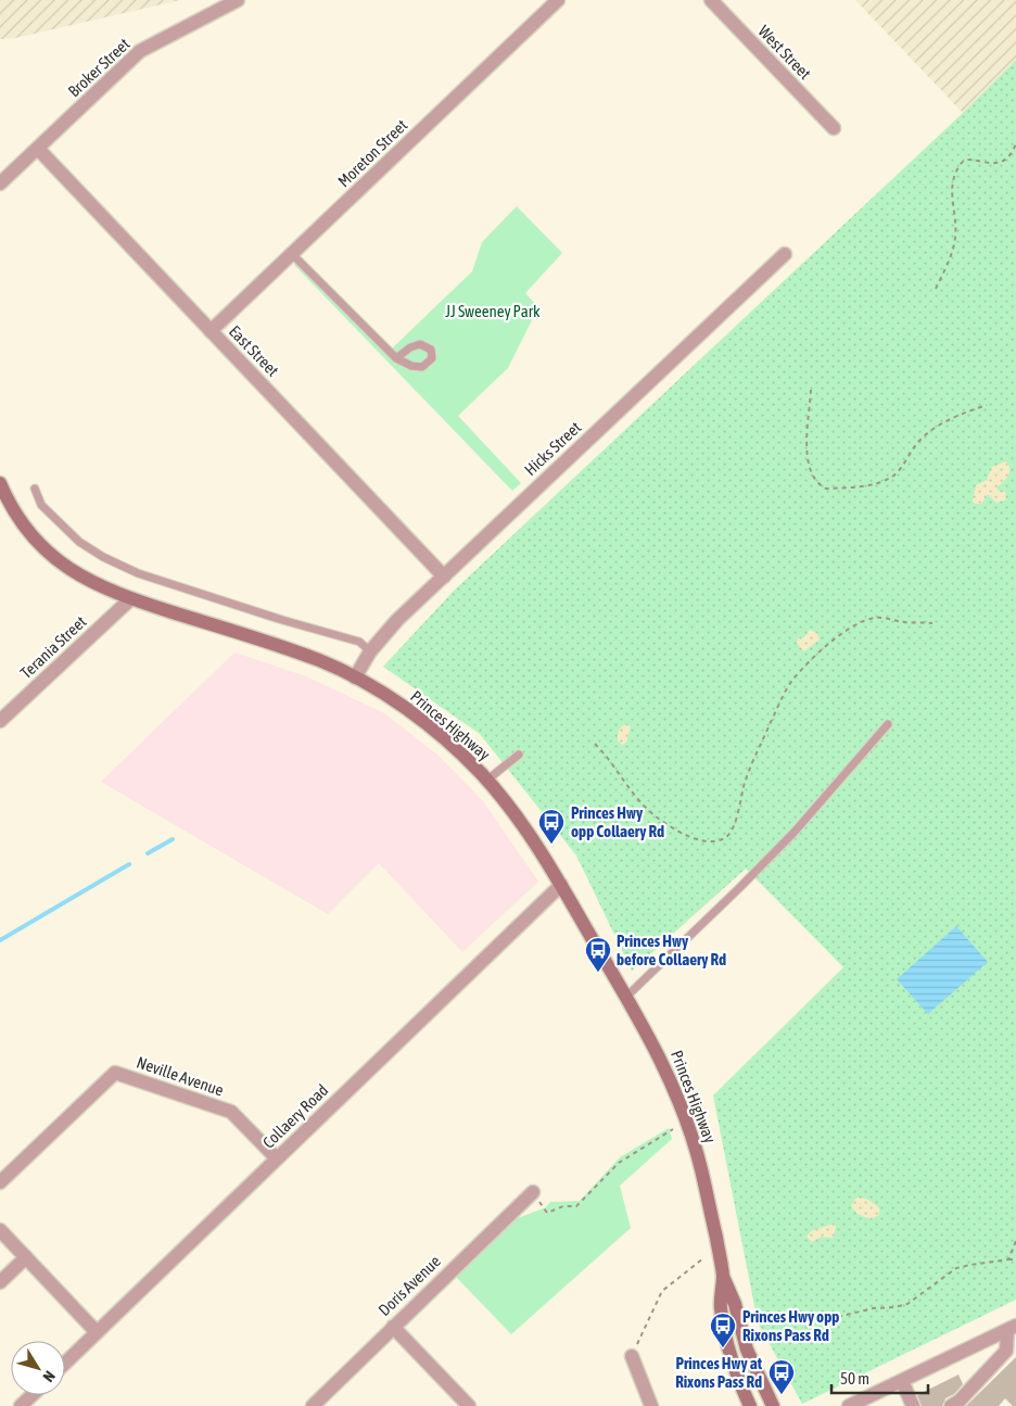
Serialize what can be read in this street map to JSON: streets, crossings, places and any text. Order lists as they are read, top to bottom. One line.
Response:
{"streets":{"main road":["Princes Highway"],"street":["West Street","Broker Street","Moreton Street","East Street","Hicks Street","Terania Street","Neville Avenue","Collaery Road","Doris Avenue"]},"crossings":[["Broker Street","East Street"],["Moreton Street","East Street"],["East Street","Hicks Street"],["Hicks Street","Princes Highway"],["Terania Street","Princes Highway"],["Princes Highway","Collaery Road"],["Neville Avenue","Collaery Road"]],"parks":["JJ Sweeney Park"],"places":{"bus stop":["Princes Hwy opp Collaery Rd","Princes Hwy before Collaery Rd","Princes Hwy opp Rixons Pass Rd","Princes Hwy at Rixons Pass Rd"]},"scale_bar":"50 m","north":"bottom right"}
